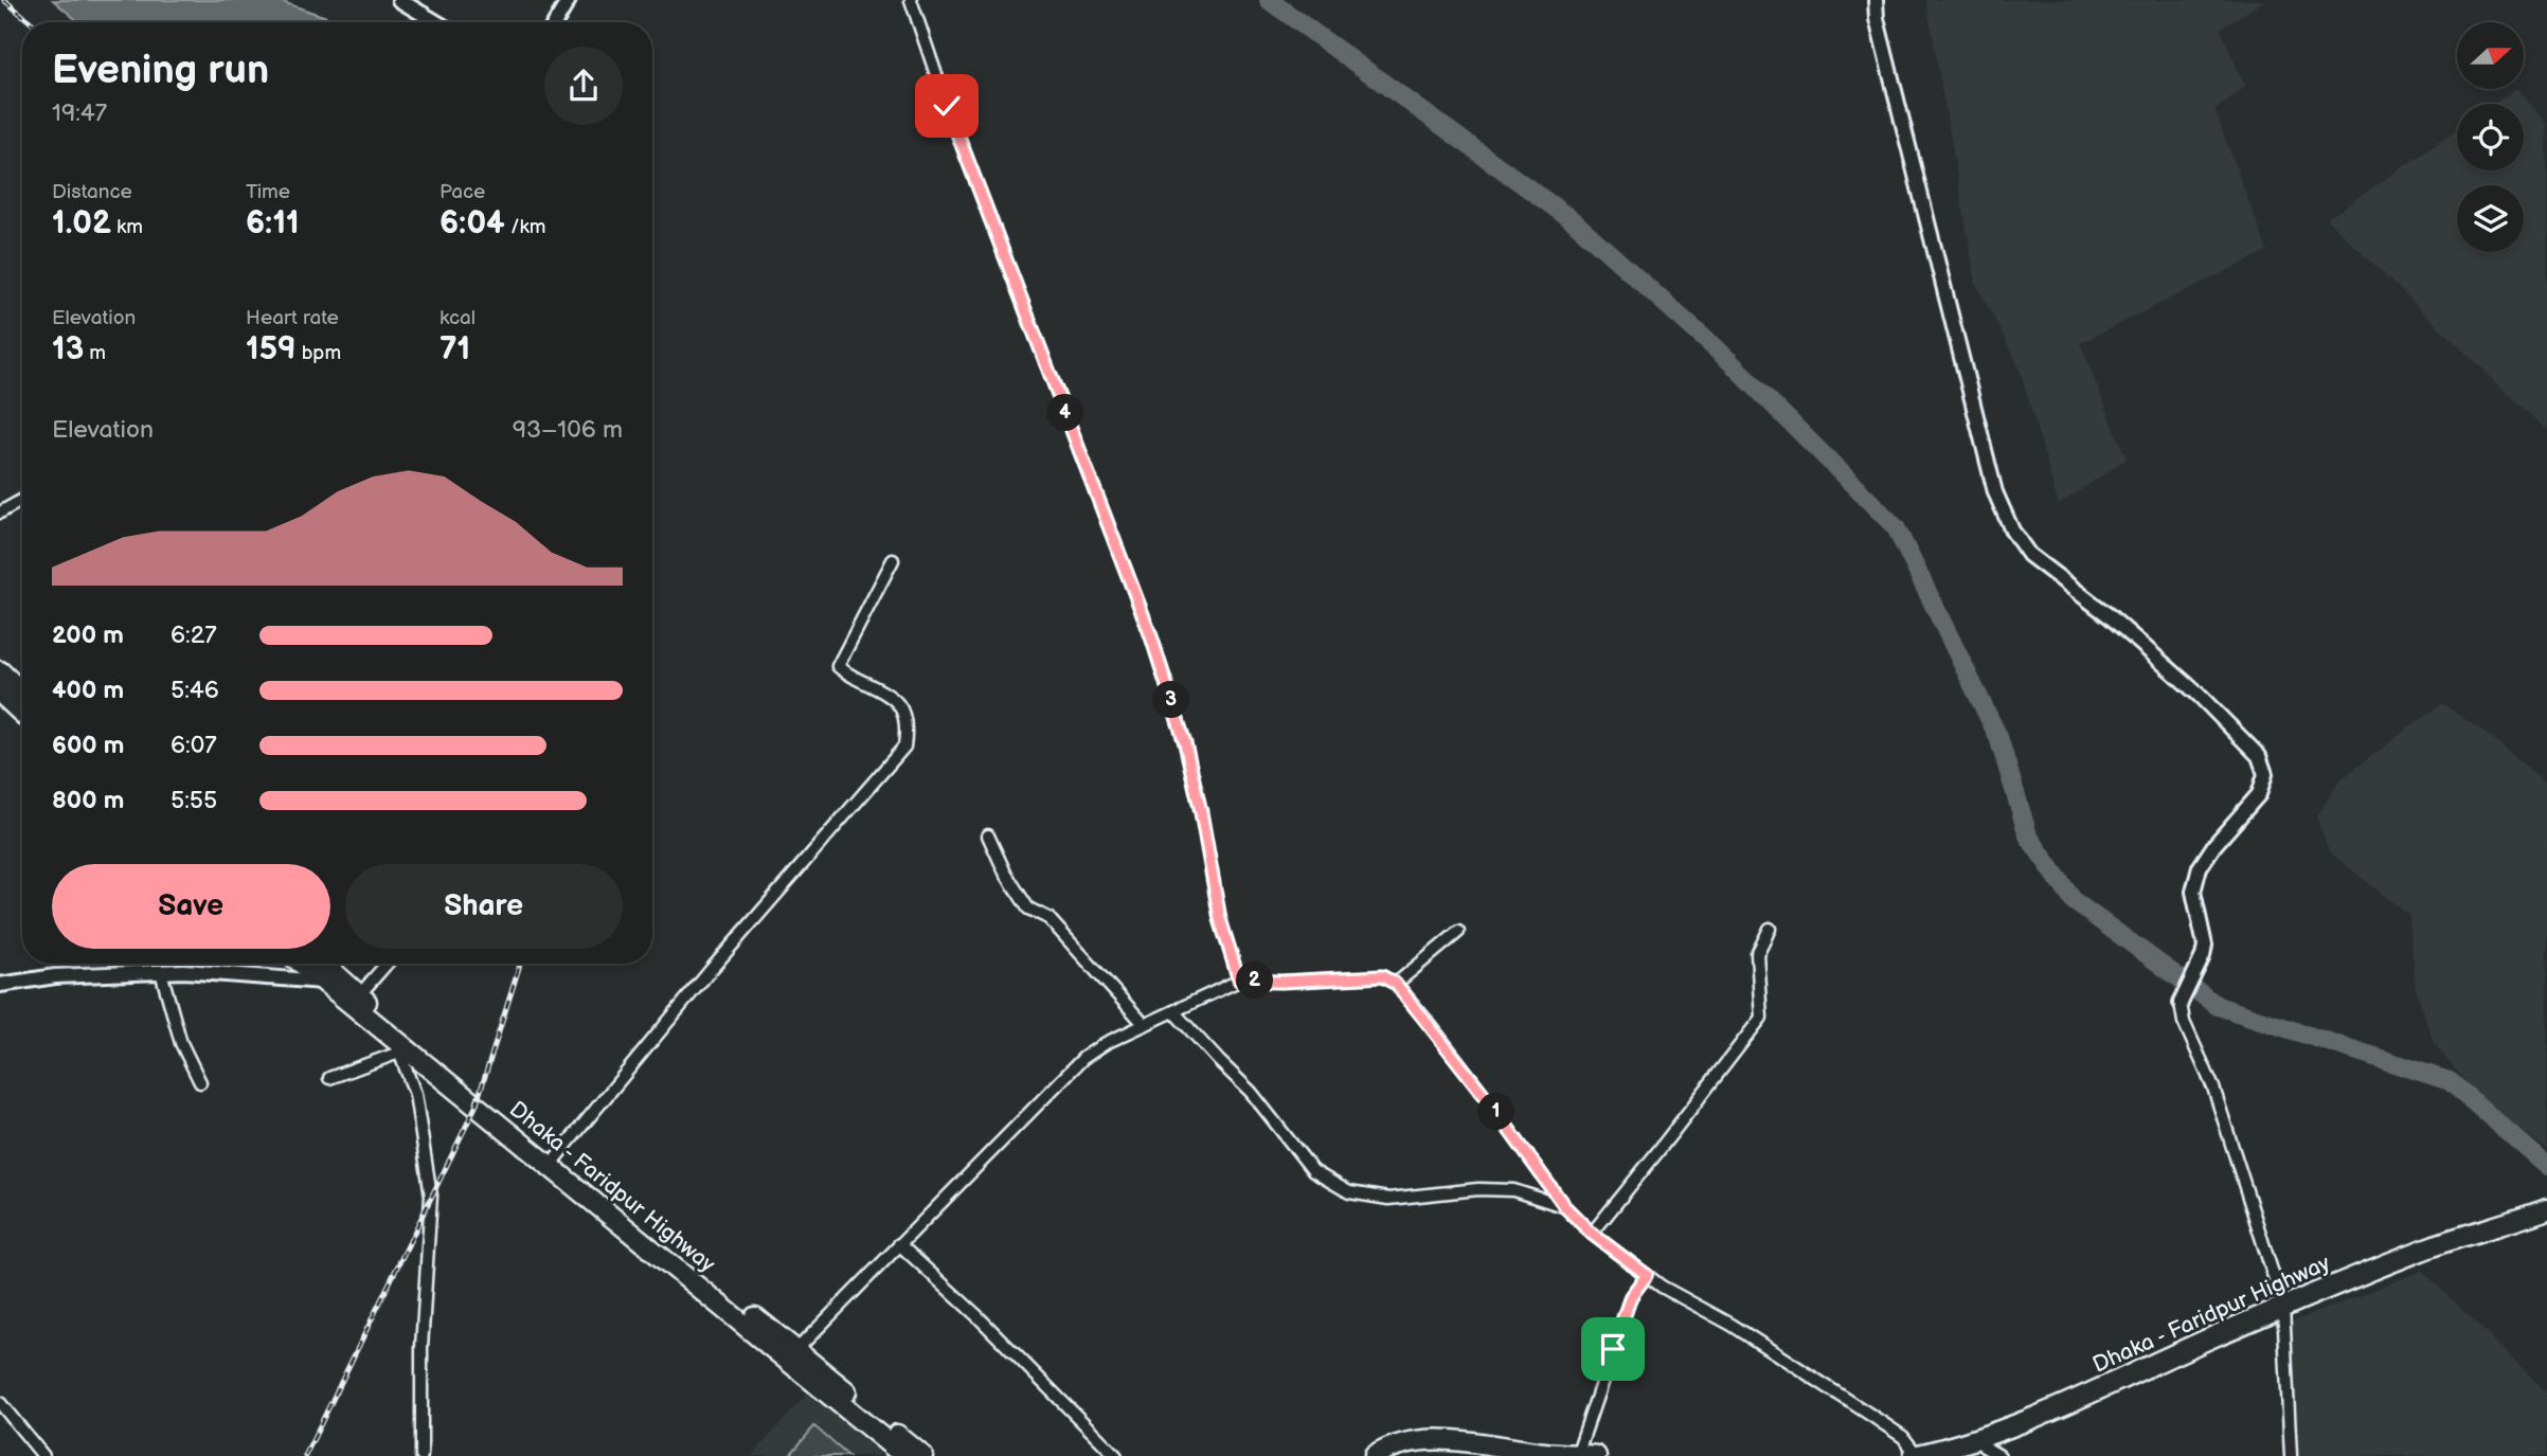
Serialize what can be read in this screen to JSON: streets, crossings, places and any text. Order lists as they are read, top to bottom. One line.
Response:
{"streets":{"highway":["Dhaka - Faridpur Highway"]},"north":"right","page":{"heading":["Evening run","19:47"],"stats":[["Distance","1.02 km"],["Time","6:11"],["Pace","6:04 /km"],["Elevation","13 m"],["Heart rate","159 bpm"],["kcal","71"]],"pins":["4","3","2","1"],"chart":["Elevation","93–106 m"],"list":[{"name":"200 m","note":"6:27"},{"name":"400 m","note":"5:46"},{"name":"600 m","note":"6:07"},{"name":"800 m","note":"5:55"}],"buttons":["Save","Share"]}}
